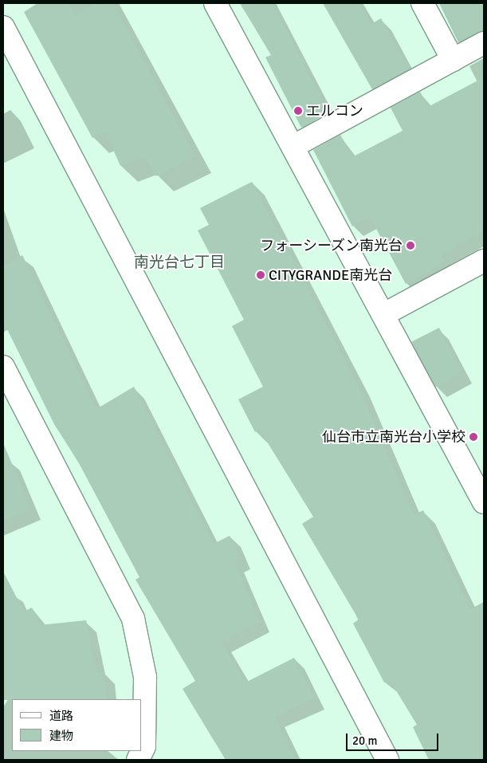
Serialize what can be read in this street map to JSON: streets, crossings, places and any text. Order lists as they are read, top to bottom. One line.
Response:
{"districts":["南光台七丁目"],"places":["エルコン","フォーシーズン南光台","CITYGRANDE南光台","仙台市立南光台小学校"],"legend":["道路","建物"],"scale_bar":"20 m"}
